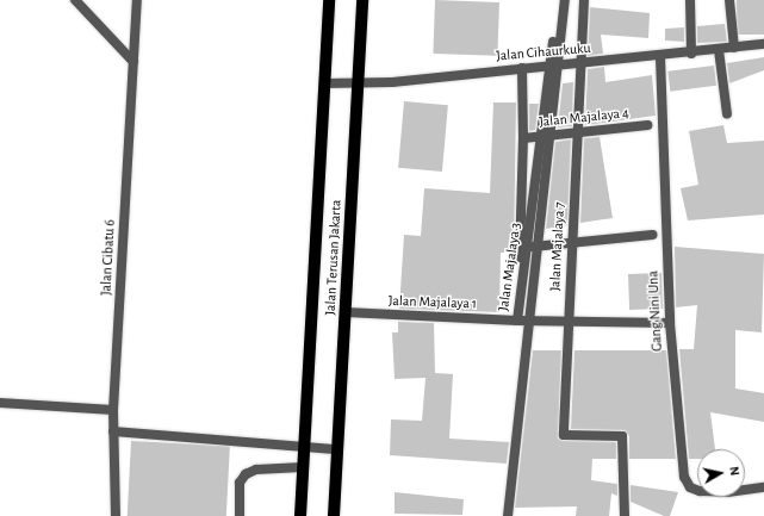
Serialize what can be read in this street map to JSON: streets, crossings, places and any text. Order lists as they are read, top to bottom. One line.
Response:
{"streets":{"main road":["Jalan Terusan Jakarta"],"street":["Jalan Cihaurkuku","Jalan Majalaya 4","Jalan Majalaya 7","Jalan Cibatu 6","Jalan Majalaya 3","Jalan Majalaya 1","Gang Nini Una"]},"crossings":[["Jalan Cihaurkuku","Jalan Terusan Jakarta"],["Jalan Cihaurkuku","Jalan Majalaya 3"],["Jalan Cihaurkuku","Gang Nini Una"],["Jalan Majalaya 4","Jalan Majalaya 3"],["Jalan Terusan Jakarta","Jalan Majalaya 1"],["Jalan Majalaya 3","Jalan Majalaya 1"],["Jalan Majalaya 1","Gang Nini Una"]],"north":"right"}
